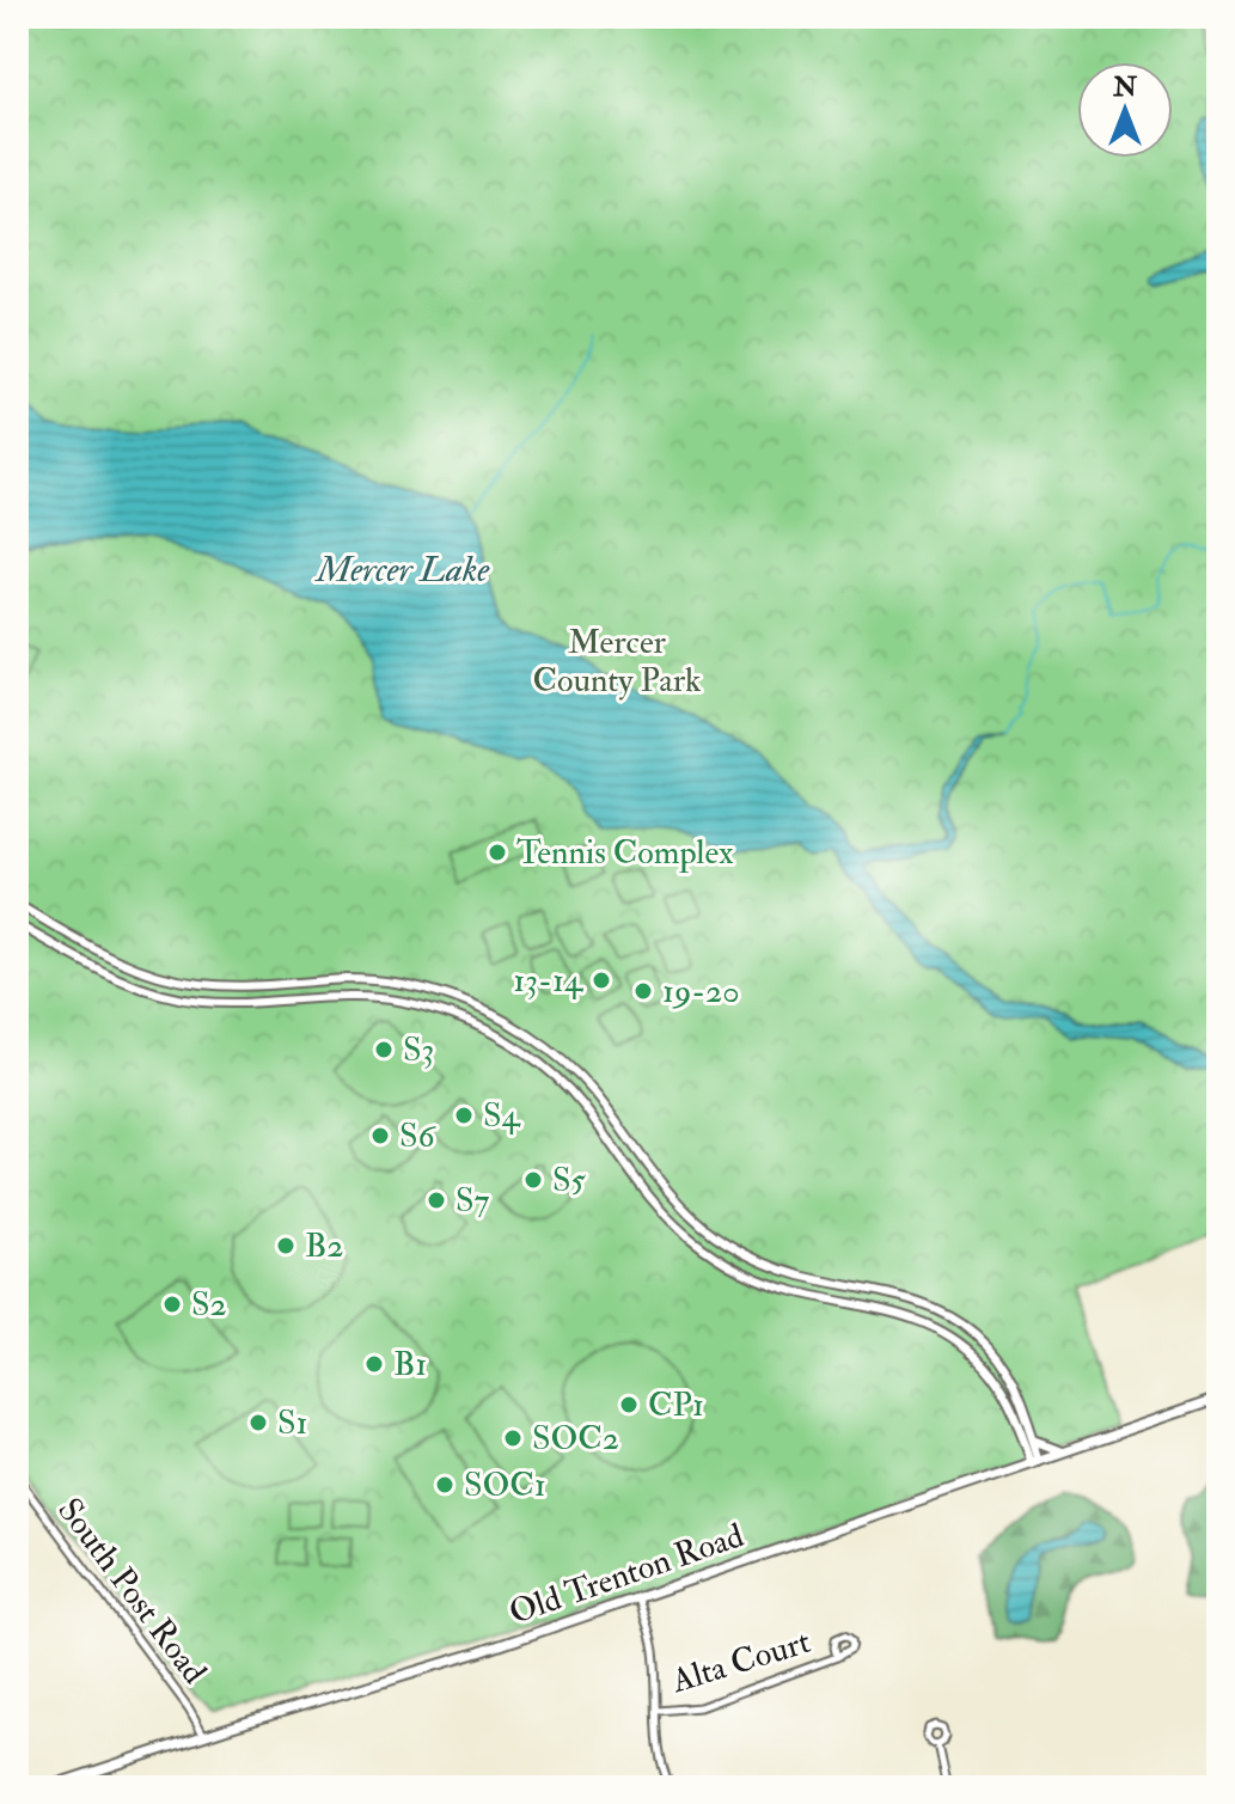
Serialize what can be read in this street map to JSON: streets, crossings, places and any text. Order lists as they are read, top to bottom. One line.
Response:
{"streets":{"main road":["Old Trenton Road"],"street":["South Post Road","Alta Court"]},"crossings":[["Old Trenton Road","South Post Road"]],"water":["Mercer Lake"],"parks":["Mercer County Park"],"places":["Tennis Complex","13-14","19-20","S3","S4","S6","S5","S7","B2","S2","B1","CP1","S1","SOC2","SOC1"],"north":"top"}
